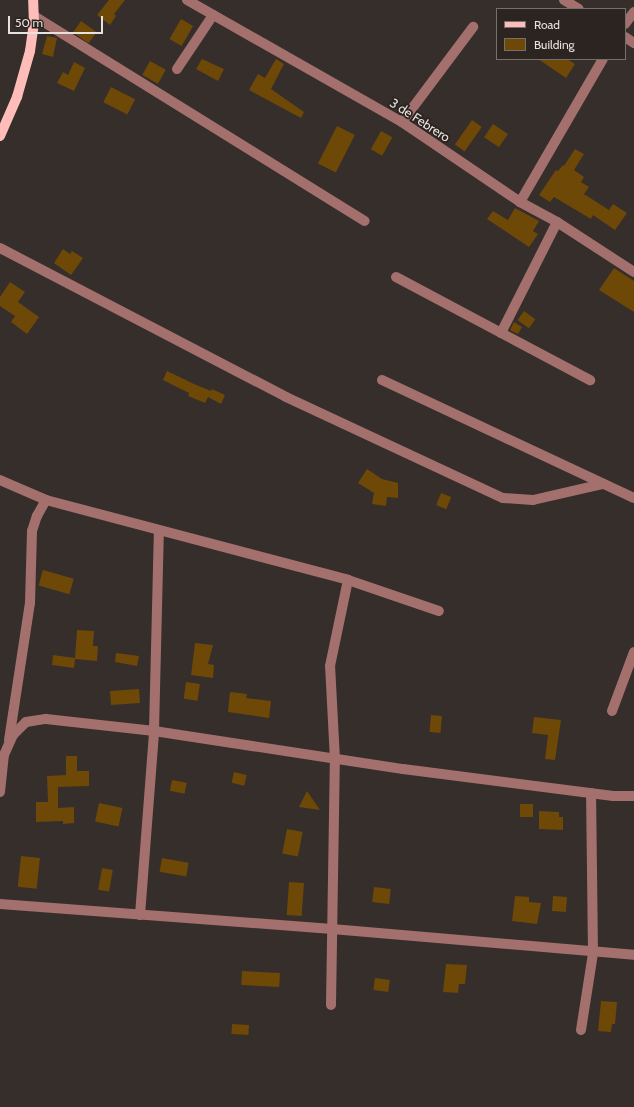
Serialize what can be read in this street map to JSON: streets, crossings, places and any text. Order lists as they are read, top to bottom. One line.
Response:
{"streets":{"street":["3 de Febrero"]},"legend":["Road","Building"],"scale_bar":"50 m"}
